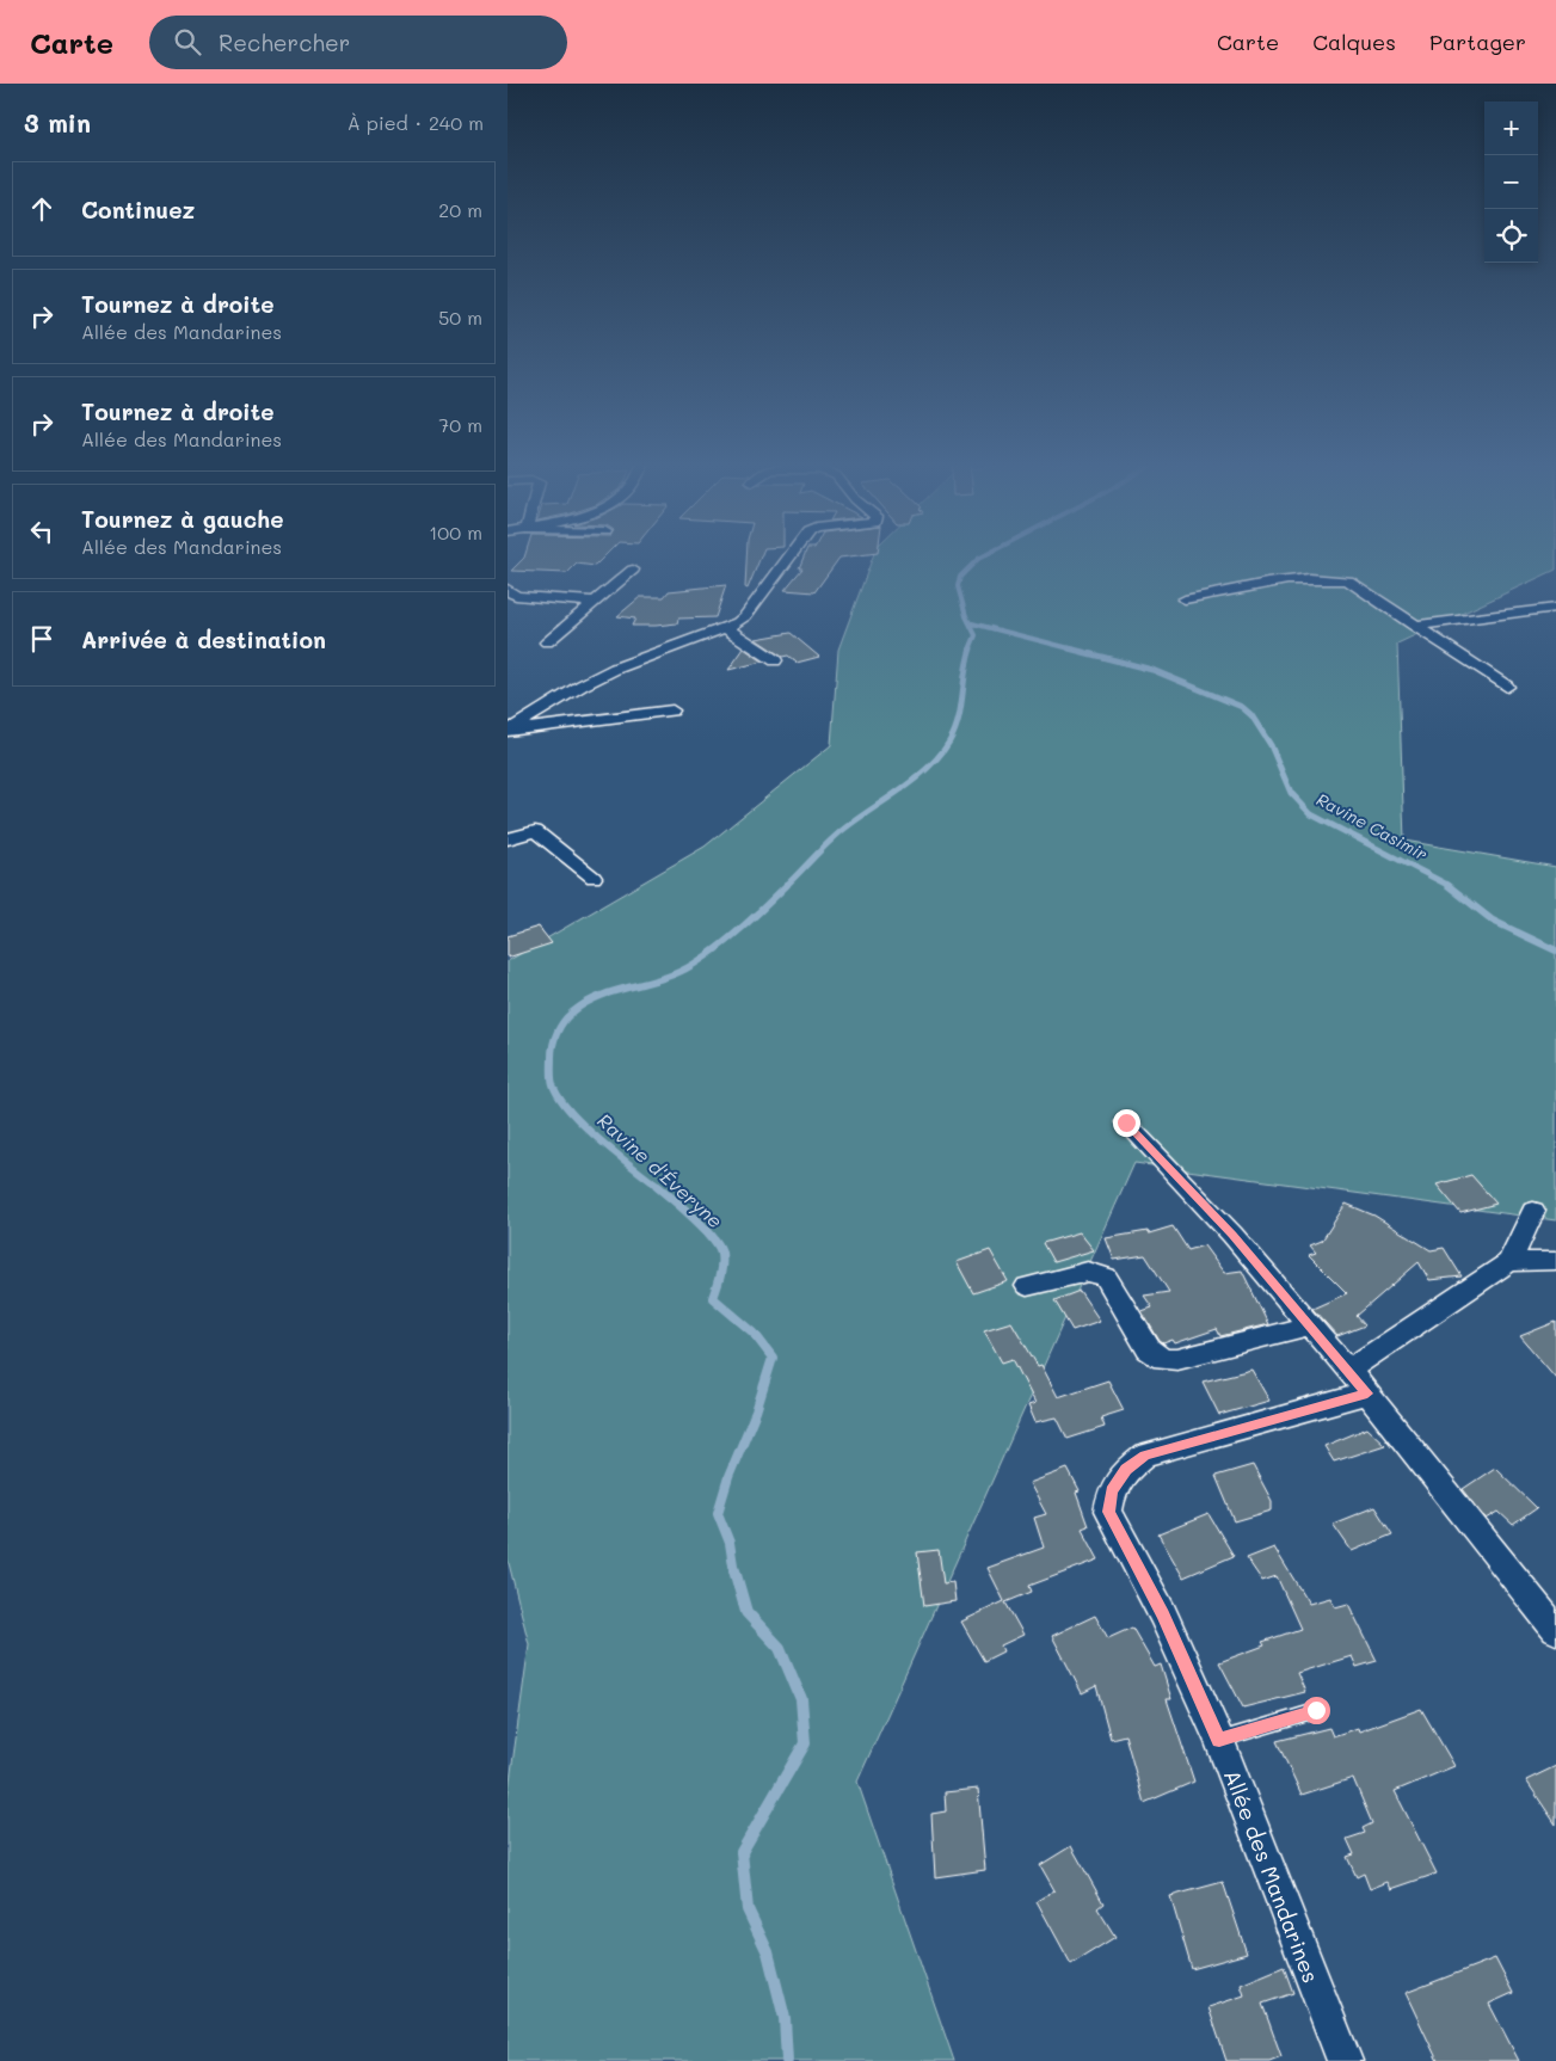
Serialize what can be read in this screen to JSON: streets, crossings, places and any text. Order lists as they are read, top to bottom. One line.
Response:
{"streets":{"street":["Allée des Mandarines"]},"water":["Ravine Casimir","Ravine d'Éveryne"],"page":{"header":"Carte","search":"Rechercher","nav":["Carte","Calques","Partager"],"heading":["3 min","À pied · 240 m"],"map_buttons":["+","−"],"list":[["Continuez","20 m"],["Tournez à droite","Allée des Mandarines","50 m"],["Tournez à droite","Allée des Mandarines","70 m"],["Tournez à gauche","Allée des Mandarines","100 m"],"Arrivée à destination"]}}
